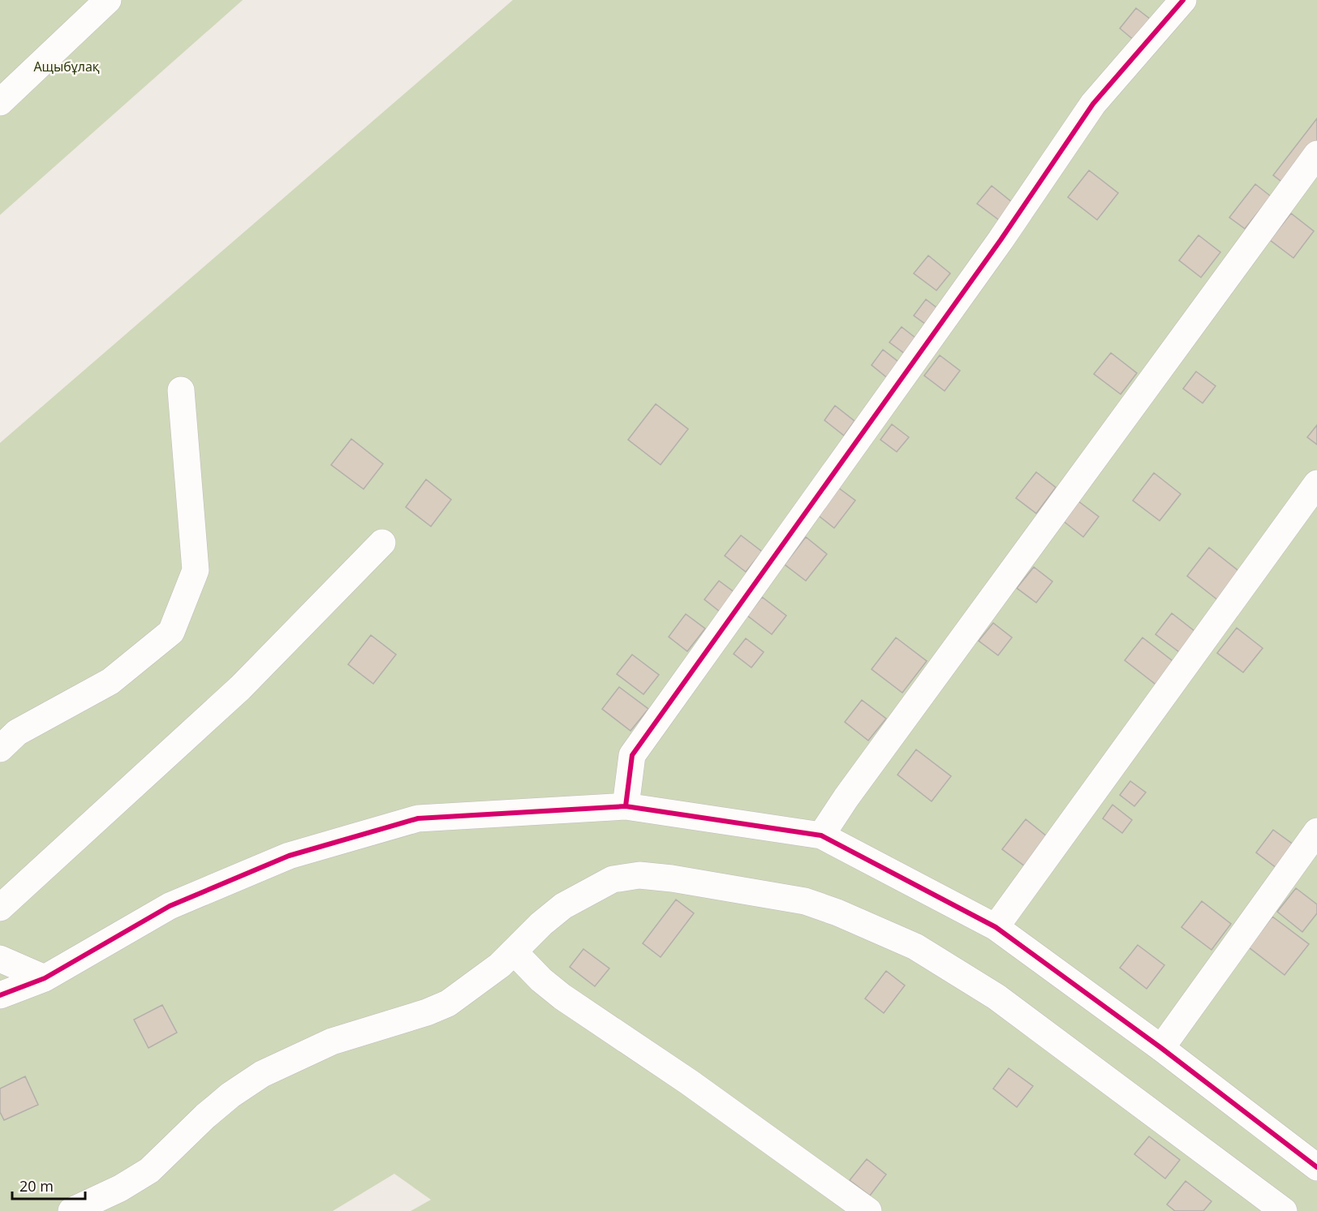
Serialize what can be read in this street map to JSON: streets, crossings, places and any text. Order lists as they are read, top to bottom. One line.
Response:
{"parks":["Ащыбұлақ"],"scale_bar":"20 m"}
